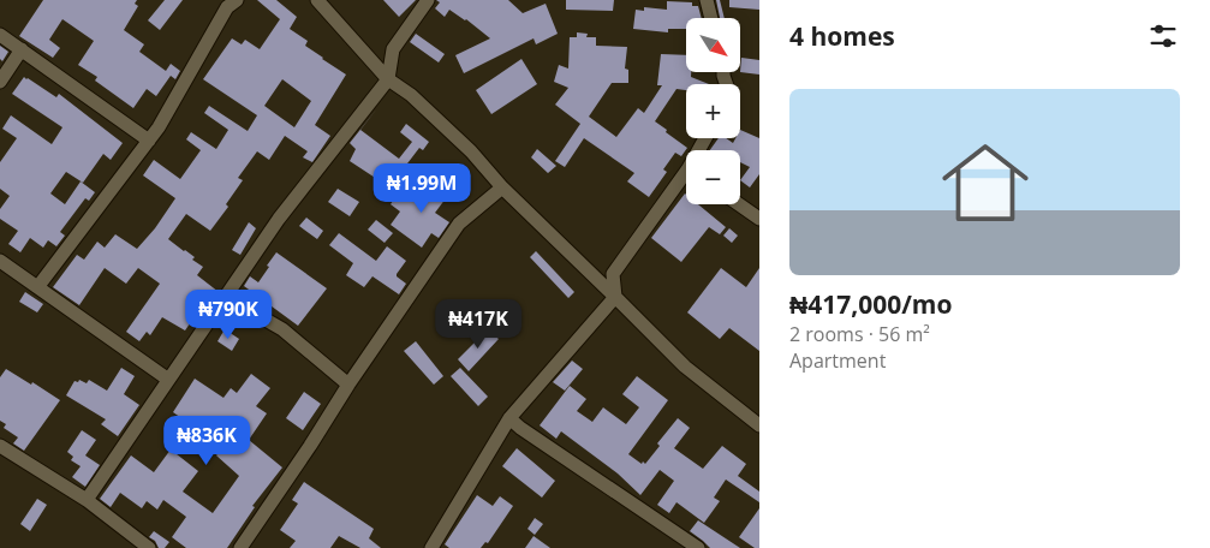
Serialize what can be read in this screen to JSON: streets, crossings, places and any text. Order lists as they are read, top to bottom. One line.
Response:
{"north":"bottom right","page":{"heading":"4 homes","map_buttons":["+","−"],"list":[{"name":"₦417,000/mo","note":"2 rooms · 56 m² · Apartment"}],"price":["₦1.99M","₦790K","₦417K","₦836K"]}}
